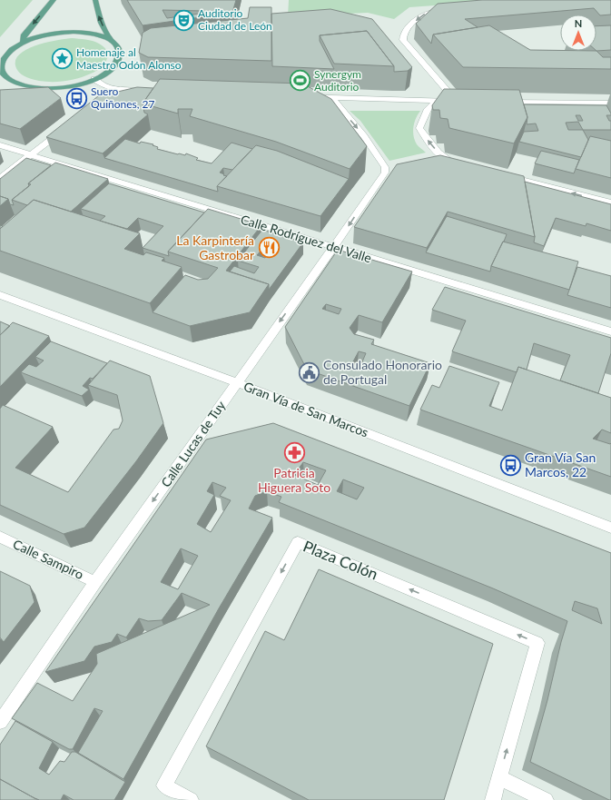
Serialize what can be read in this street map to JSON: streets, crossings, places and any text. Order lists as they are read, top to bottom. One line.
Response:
{"streets":{"street":["Calle Rodríguez del Valle","Gran Vía de San Marcos","Calle Lucas de Tuy","Calle Sampiro","Plaza Colón"]},"crossings":[["Calle Rodríguez del Valle","Calle Lucas de Tuy"],["Gran Vía de San Marcos","Calle Lucas de Tuy"],["Calle Lucas de Tuy","Calle Sampiro"]],"one_way":["Calle Lucas de Tuy"],"places":{"theatre":["Auditorio Ciudad de León"],"place":["Homenaje al Maestro Odón Alonso"],"sports":["Synergym Auditorio"],"bus stop":["Suero Quiñones, 27","Gran Vía San Marcos, 22"],"restaurant":["La Karpintería Gastrobar"],"public building":["Consulado Honorario de Portugal"],"pharmacy":["Patricia Higuera Soto"]},"north":"top"}
